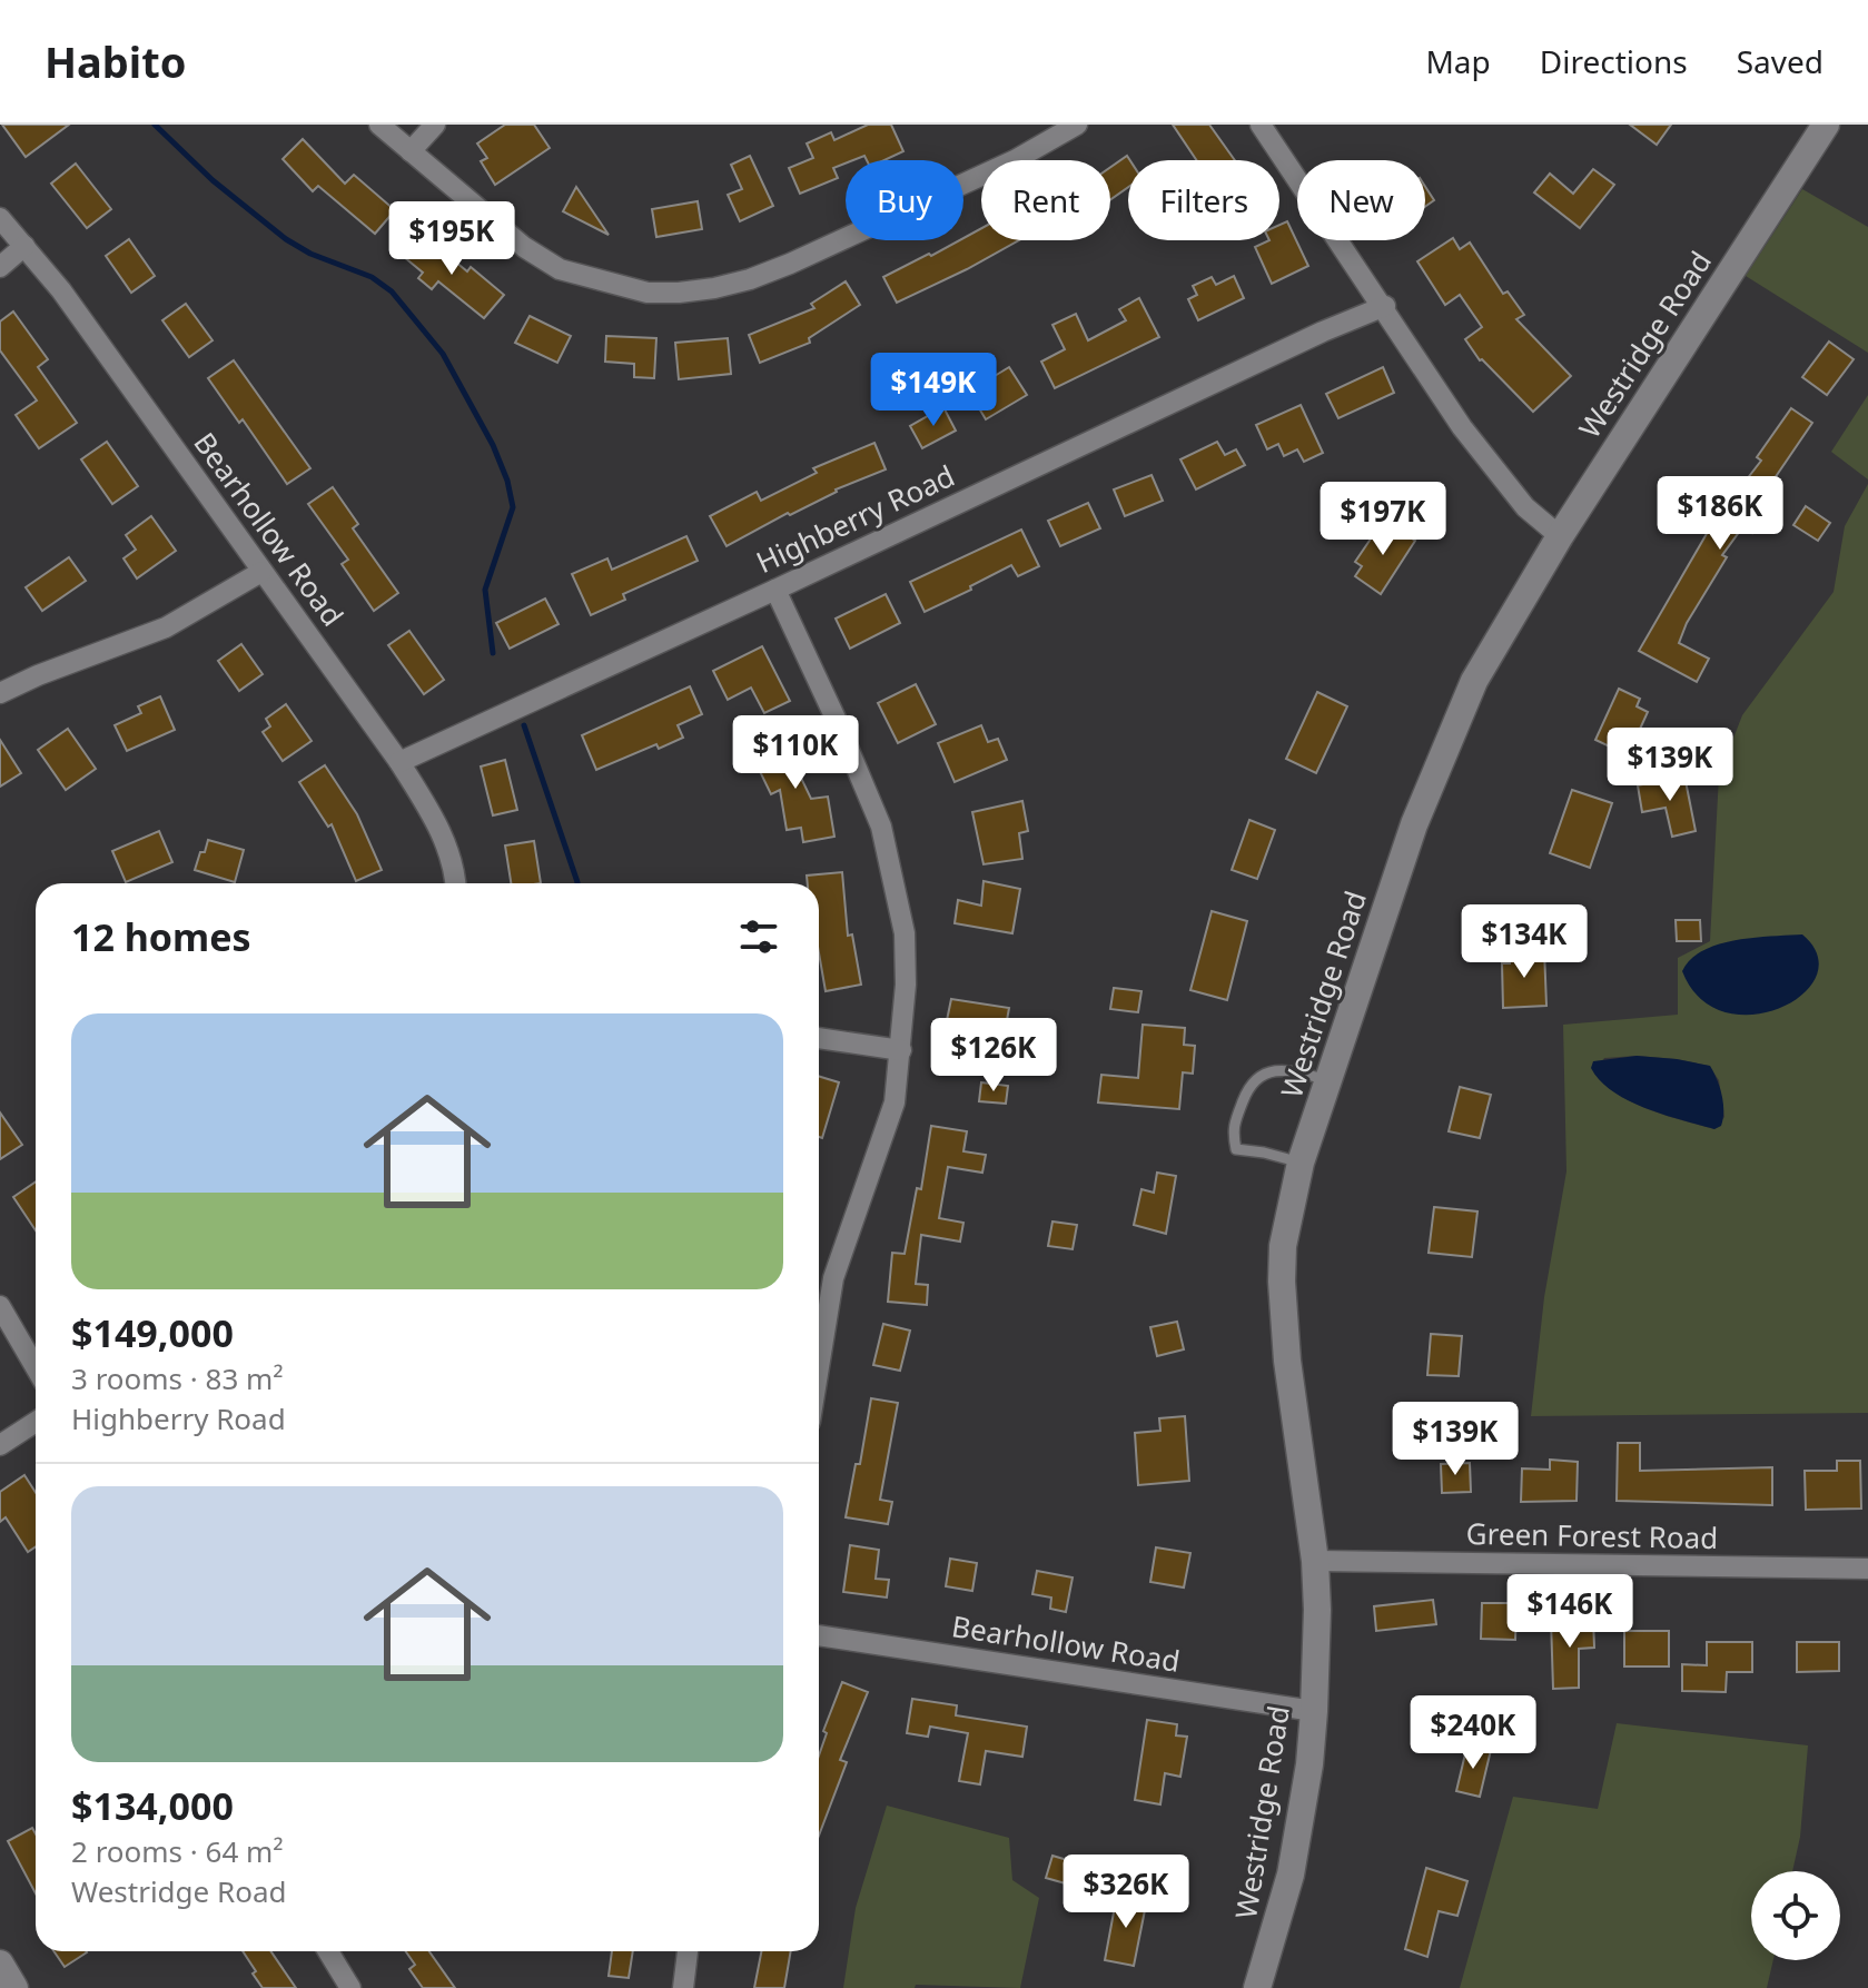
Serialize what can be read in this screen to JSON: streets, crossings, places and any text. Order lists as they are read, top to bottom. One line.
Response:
{"streets":{"main road":["Westridge Road"],"street":["Highberry Road","Bearhollow Road","Green Forest Road"]},"crossings":[["Westridge Road","Bearhollow Road"],["Westridge Road","Green Forest Road"],["Highberry Road","Bearhollow Road"]],"page":{"header":"Habito","nav":["Map","Directions","Saved"],"chip":["Buy","Rent","Filters","New"],"price":["$195K","$149K","$186K","$197K","$110K","$139K","$134K","$126K","$139K","$146K","$240K","$326K"],"heading":"12 homes","list":[{"name":"$149,000","note":"3 rooms · 83 m² · Highberry Road"},{"name":"$134,000","note":"2 rooms · 64 m² · Westridge Road"}]}}
